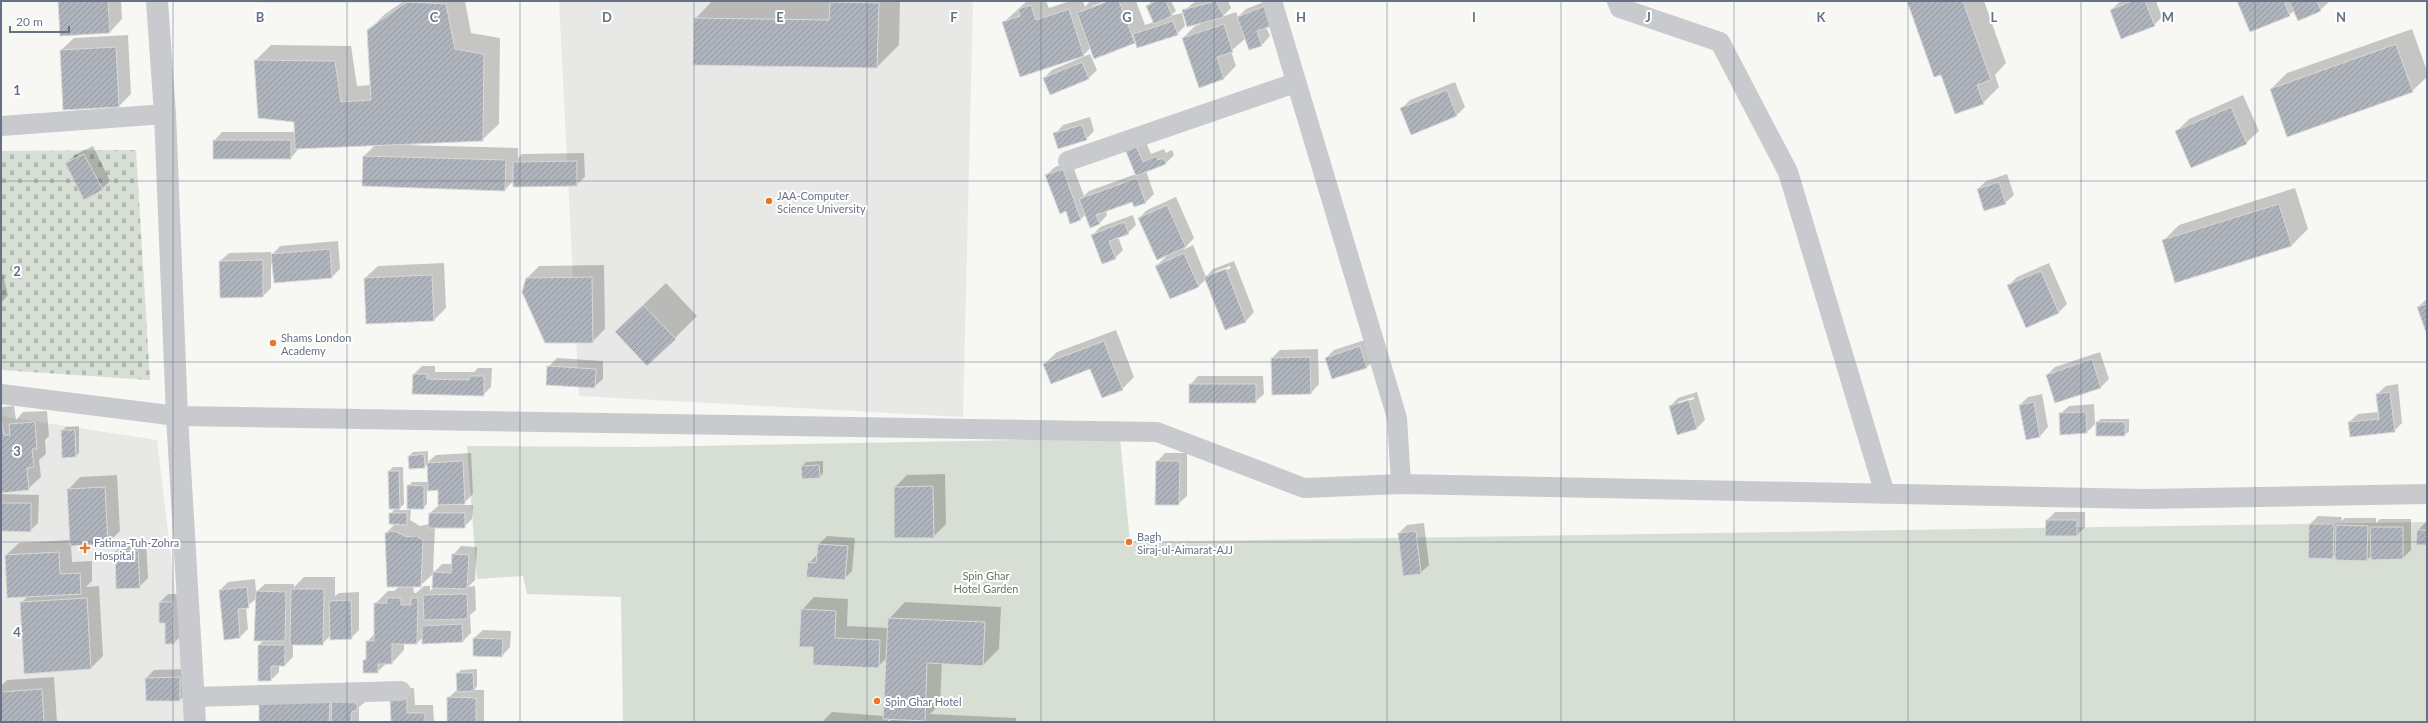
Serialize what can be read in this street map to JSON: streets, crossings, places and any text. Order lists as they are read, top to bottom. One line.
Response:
{"parks":["Spin Ghar Hotel Garden"],"places":{"other":["JAA-Computer Science University","Shams London Academy","Bagh Siraj-ul-Aimarat-AJJ","Spin Ghar Hotel"],"health":["Fatima-Tuh-Zohra Hospital"]},"scale_bar":"20 m","grid":{"columns":["B","C","D","E","F","G","H","I","J","K","L","M","N"],"rows":["1","2","3","4"]}}
